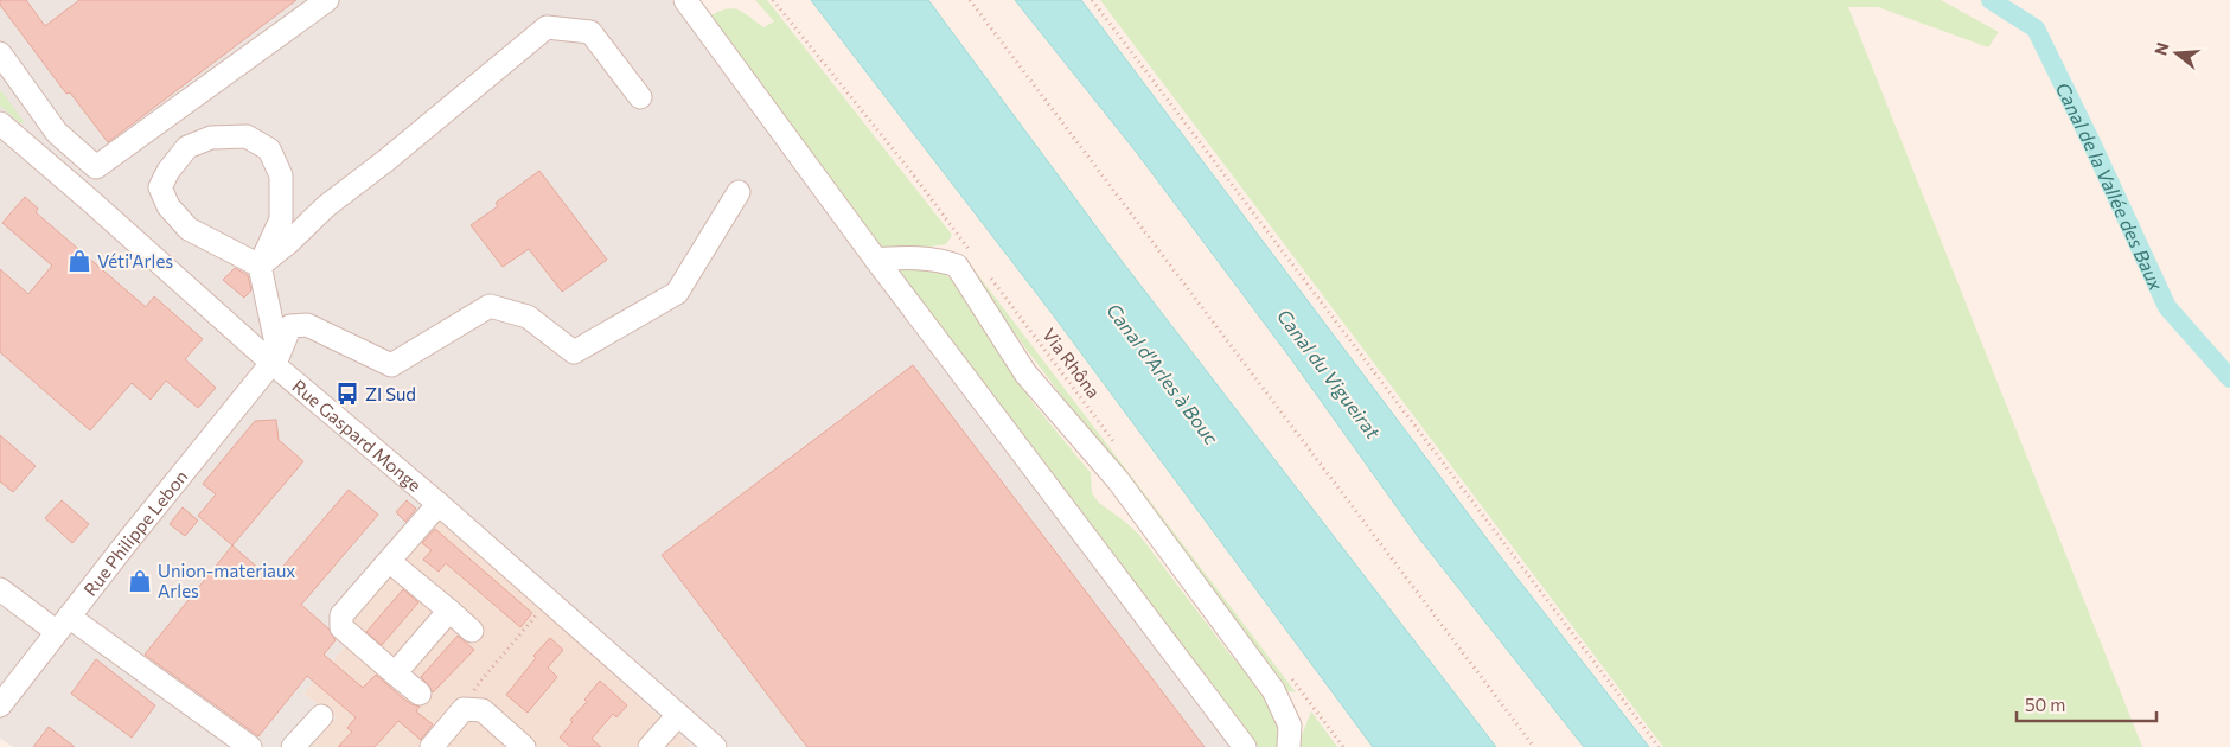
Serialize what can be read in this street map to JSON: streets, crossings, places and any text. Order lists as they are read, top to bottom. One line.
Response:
{"streets":{"street":["Rue Gaspard Monge","Rue Philippe Lebon"],"path":["Via Rhôna"]},"crossings":[["Rue Gaspard Monge","Rue Philippe Lebon"]],"water":["Canal de la Vallée des Baux","Canal d'Arles à Bouc","Canal du Vigueirat"],"places":{"shop":["Véti'Arles","Union-materiaux Arles"],"bus stop":["ZI Sud"]},"scale_bar":"50 m","north":"left"}
